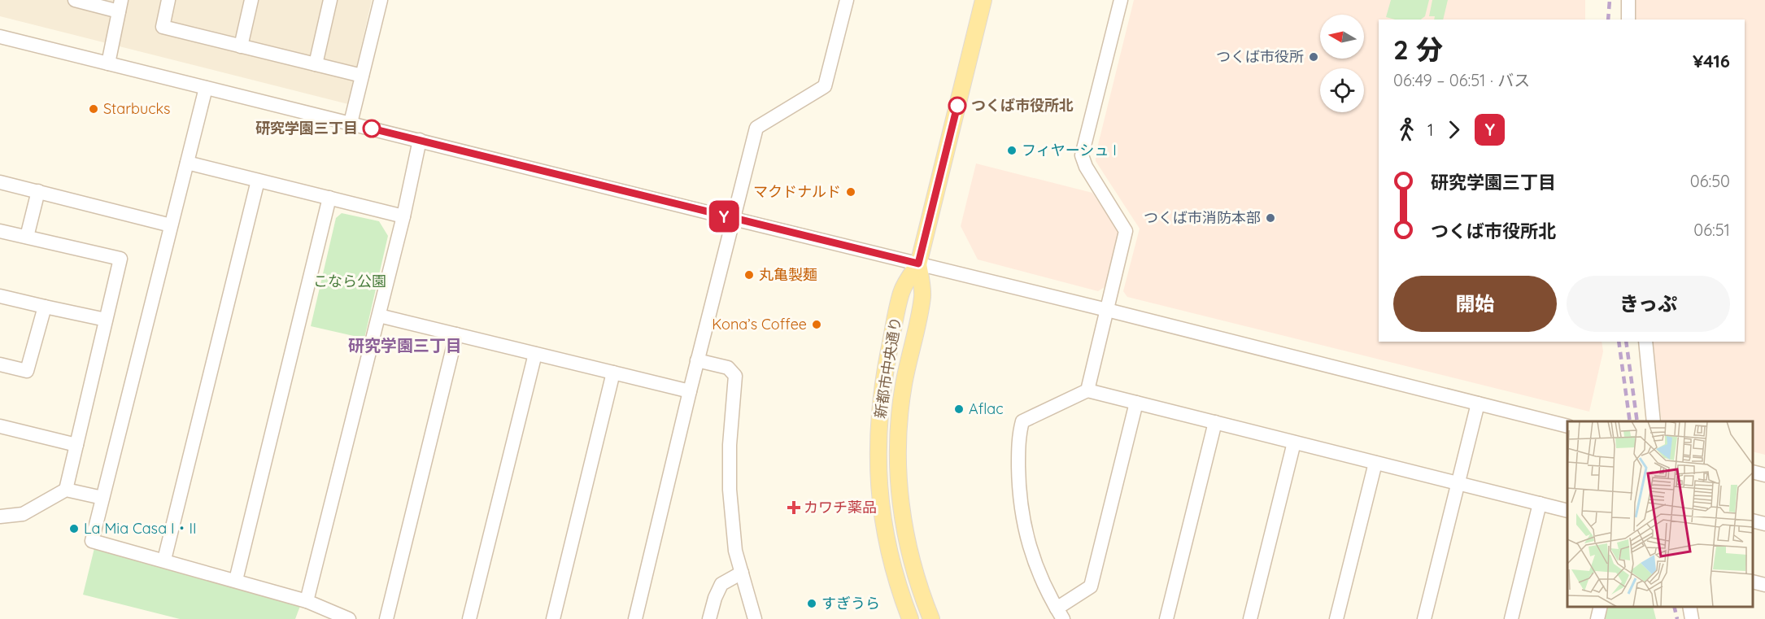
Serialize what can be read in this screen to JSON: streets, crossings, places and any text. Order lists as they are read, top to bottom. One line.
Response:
{"streets":{"main road":["新都市中央通り"]},"districts":["研究学園三丁目"],"parks":["こなら公園"],"places":{"other":["つくば市役所","つくば市役所北","Starbucks","研究学園三丁目","フィヤーシュ I","マクドナルド","つくば市消防本部","丸亀製麺","Kona’s Coffee","Aflac","La Mia Casa I・II","すぎうら"],"health":["カワチ薬品"]},"lines":["bus line Y"],"north":"left","page":{"on_map":"Y","heading":["2 分","06:49 – 06:51 · バス","¥416"],"legs":["1","Y"],"list":[{"name":"研究学園三丁目","value":"06:50"},{"name":"つくば市役所北","value":"06:51"}],"buttons":["開始","きっぷ"]}}
